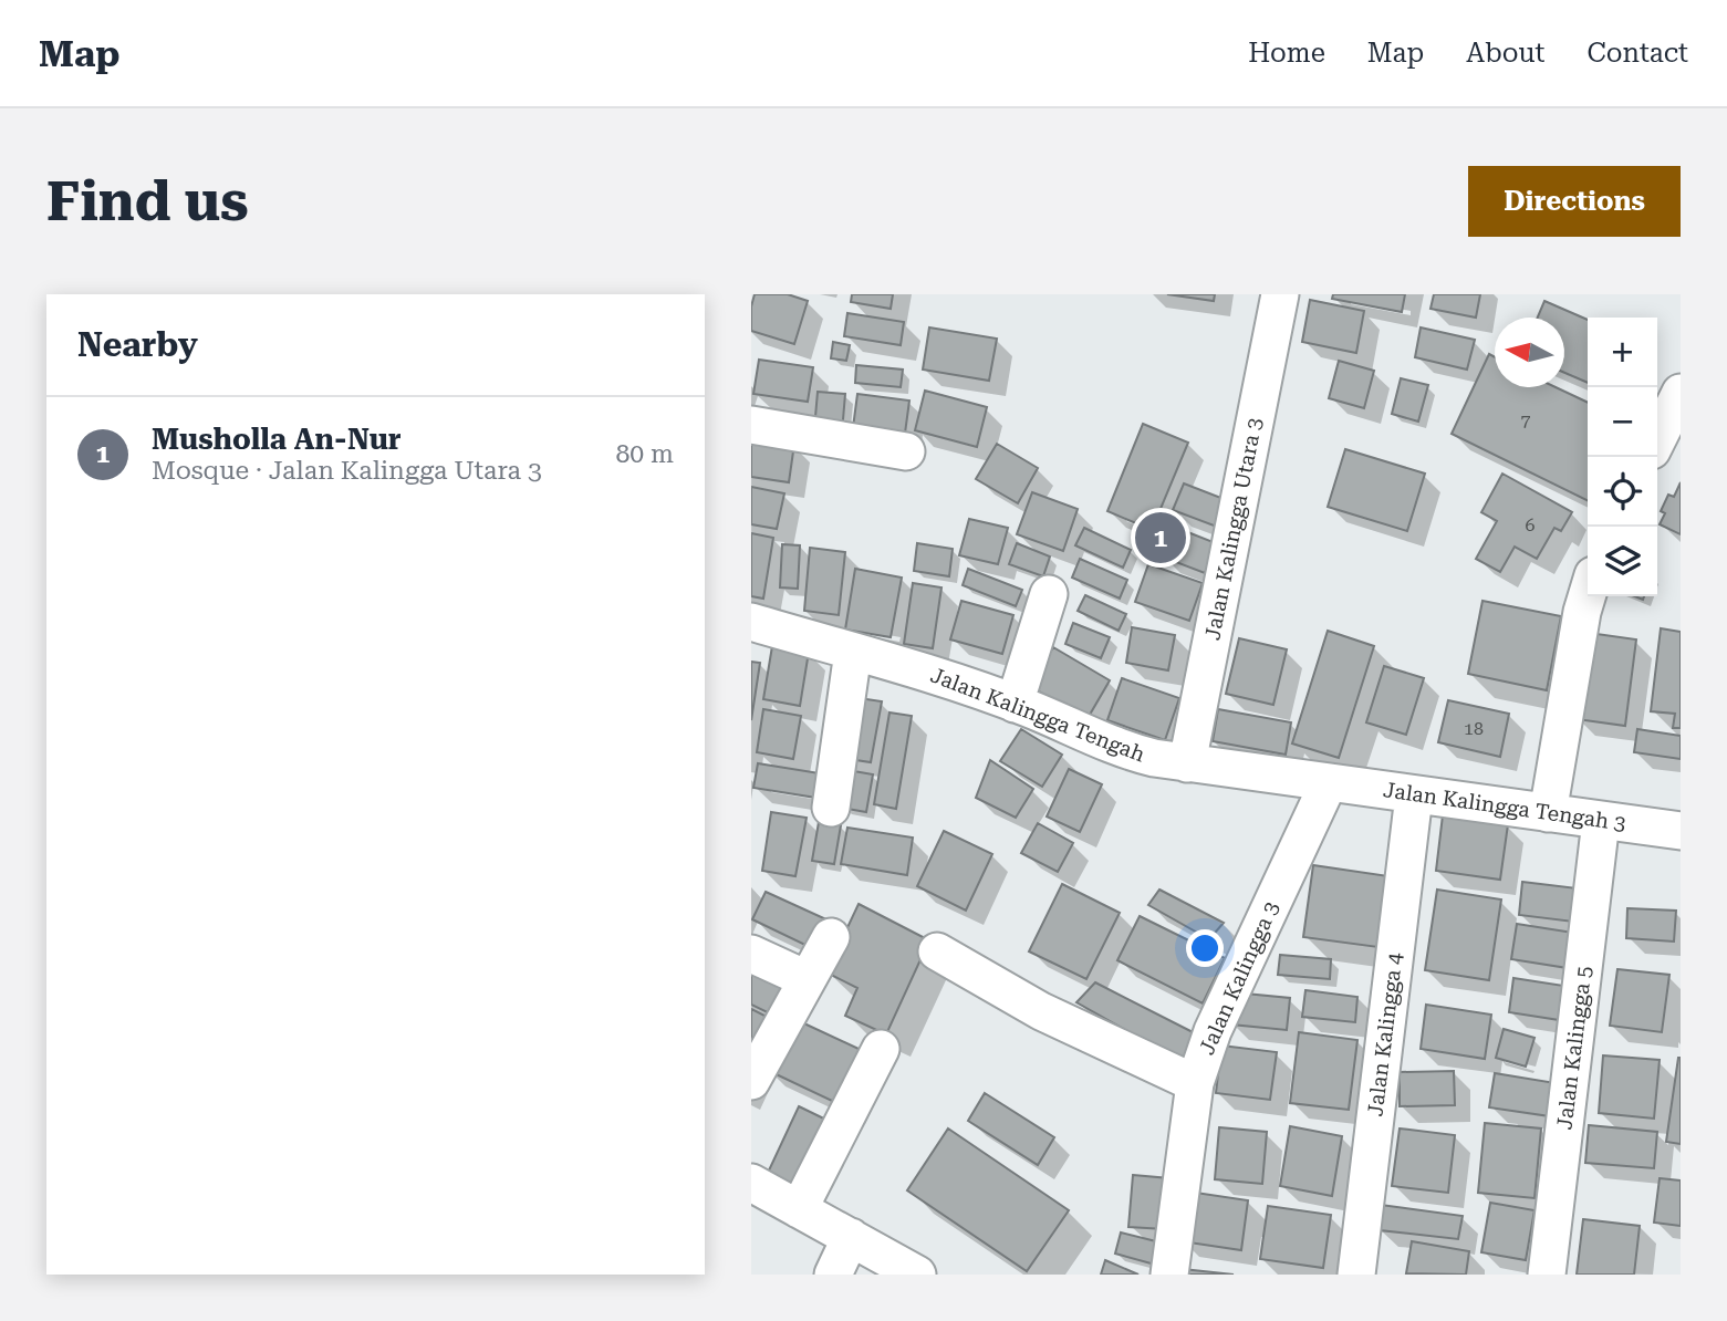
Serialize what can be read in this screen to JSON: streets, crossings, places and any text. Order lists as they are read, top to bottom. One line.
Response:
{"streets":{"street":["Jalan Kalingga Utara 3","Jalan Kalingga Tengah","Jalan Kalingga Tengah 3","Jalan Kalingga 3","Jalan Kalingga 4","Jalan Kalingga 5"]},"crossings":[["Jalan Kalingga Utara 3","Jalan Kalingga Tengah"],["Jalan Kalingga Tengah","Jalan Kalingga Tengah 3"],["Jalan Kalingga Tengah","Jalan Kalingga 3"],["Jalan Kalingga Tengah 3","Jalan Kalingga 3"],["Jalan Kalingga Tengah 3","Jalan Kalingga 4"],["Jalan Kalingga Tengah 3","Jalan Kalingga 5"]],"house_numbers":["7","6","18"],"north":"left","page":{"header":"Map","nav":["Home","Map","About","Contact"],"buttons":"Directions","title":"Find us","heading":"Nearby","map_buttons":["+","−"],"list":[{"mark":"1","name":"Musholla An-Nur","note":"Mosque · Jalan Kalingga Utara 3","value":"80 m"}],"pins":"1"}}
